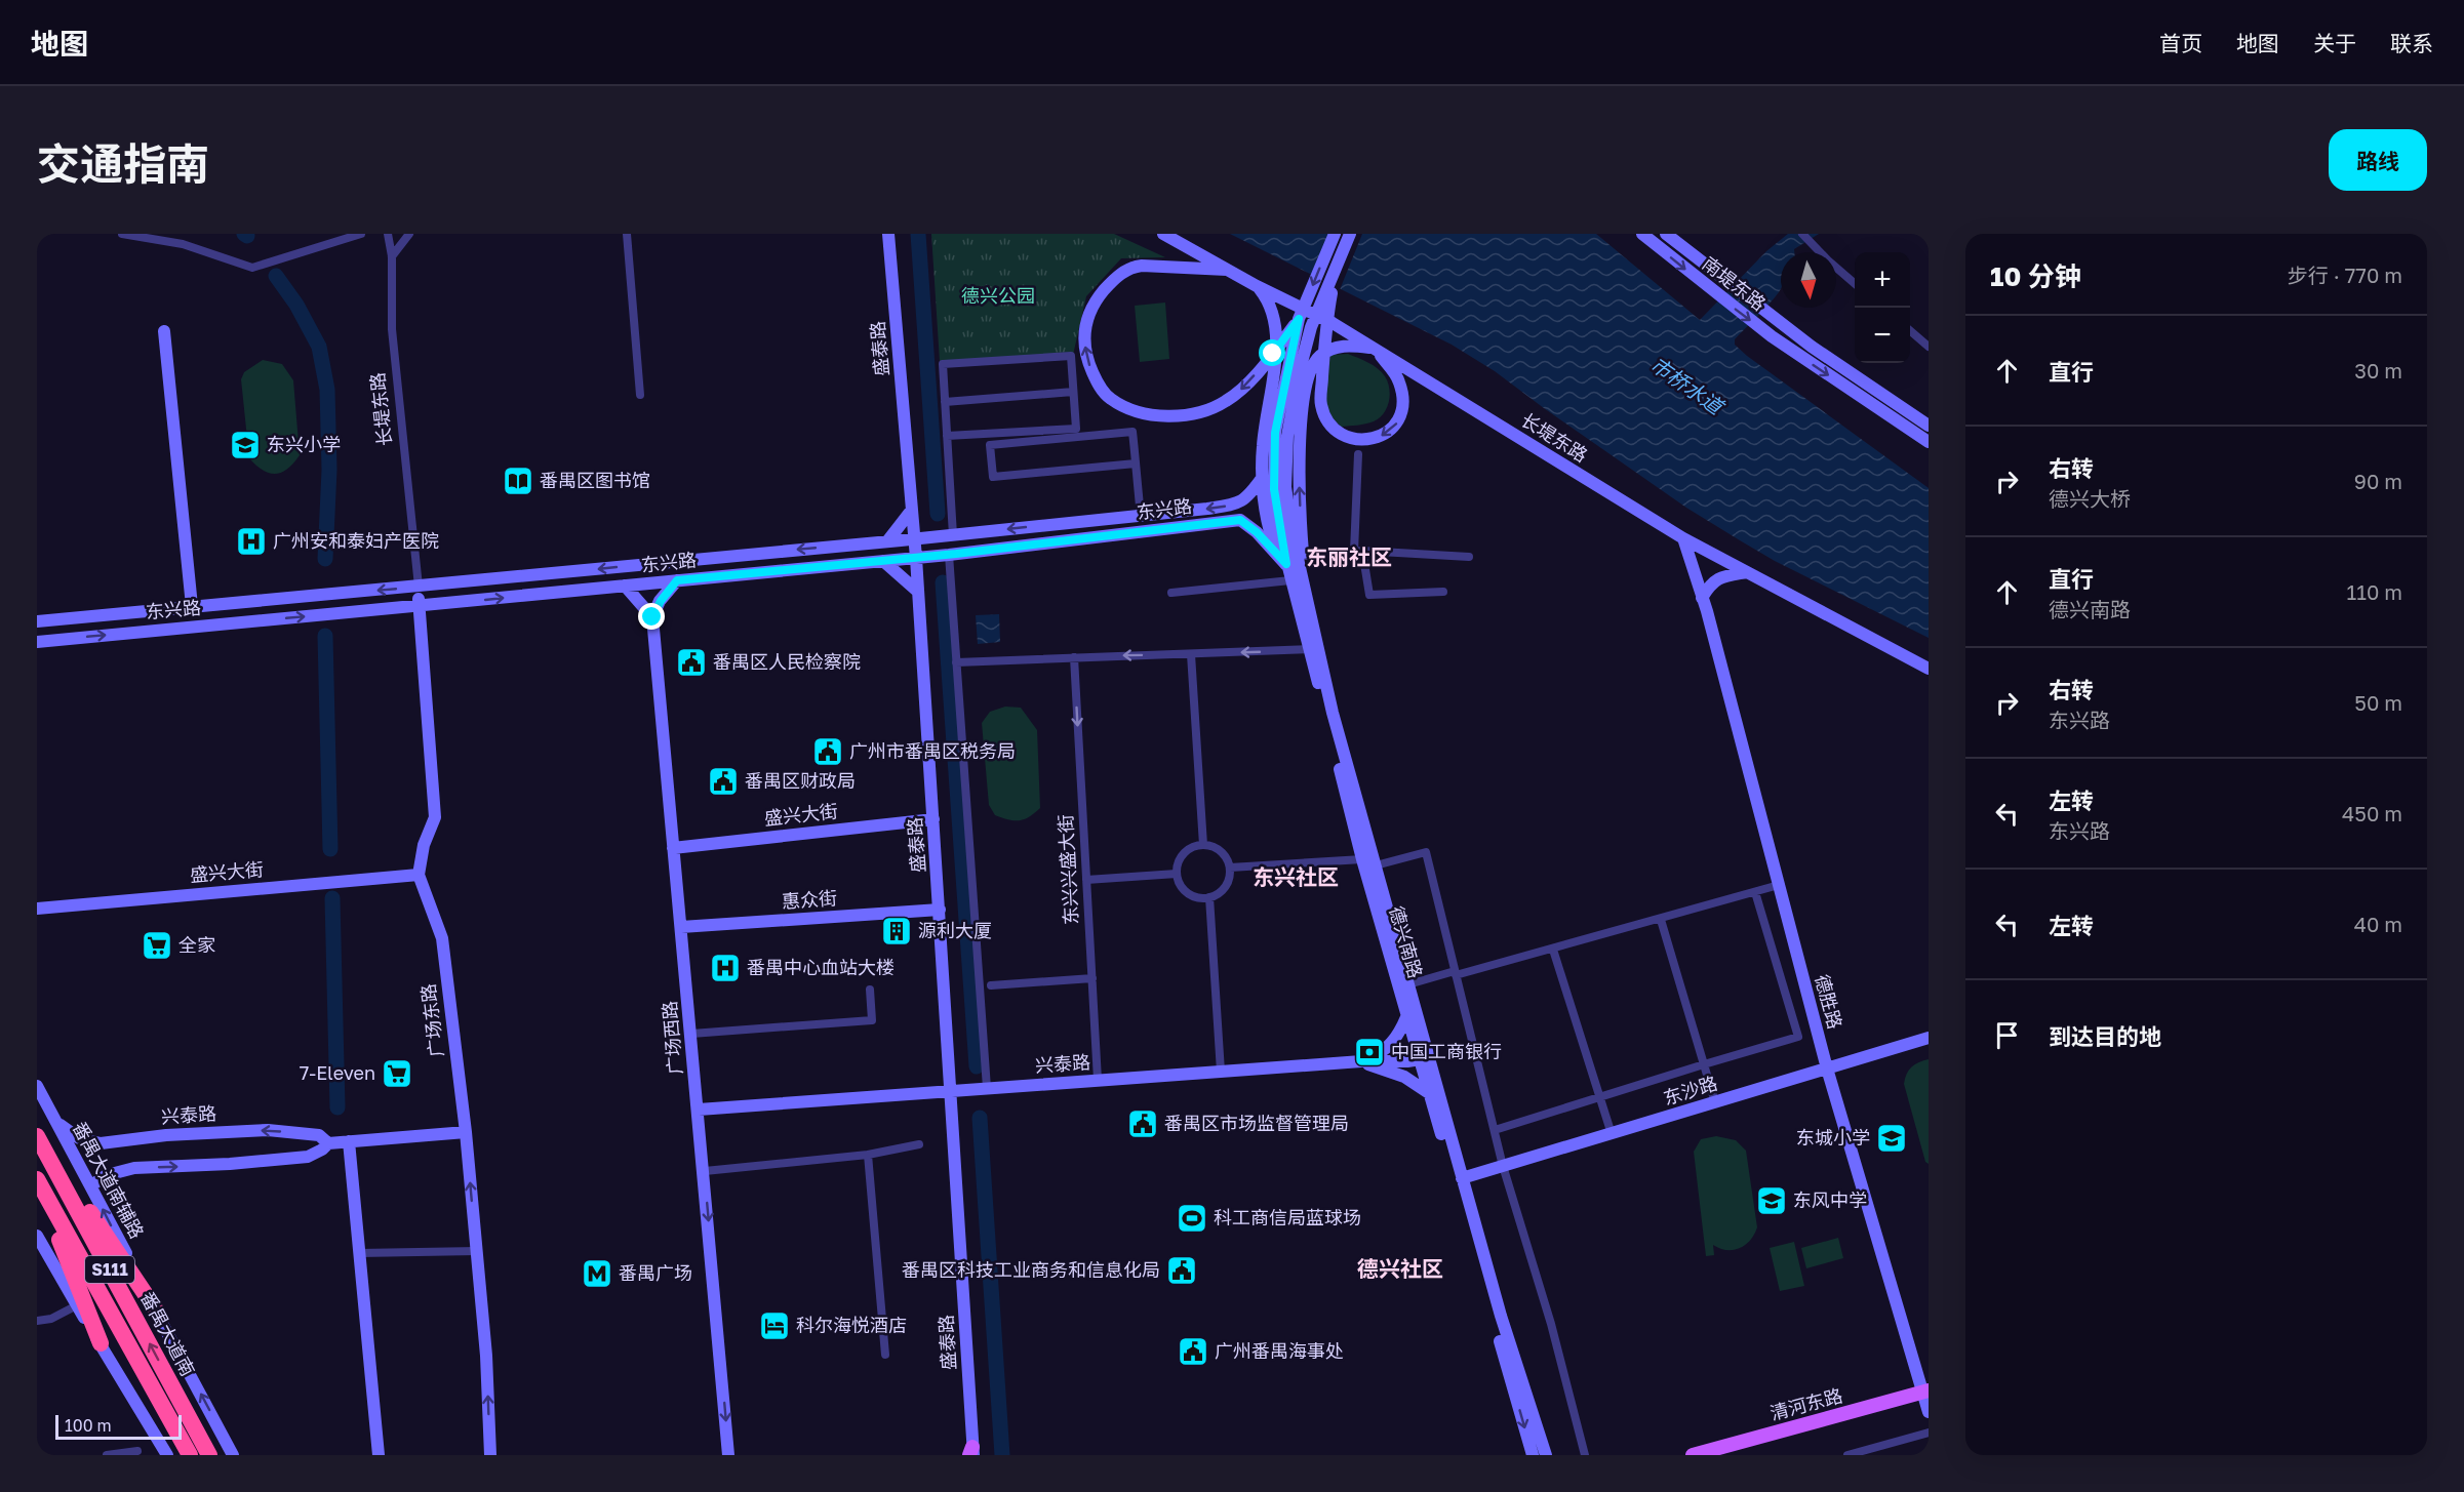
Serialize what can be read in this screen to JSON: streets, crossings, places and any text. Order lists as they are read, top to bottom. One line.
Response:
{"streets":{"highway":["S111","番禺大道南"],"main road":["清河东路"],"street":["南堤东路","盛泰路","长堤东路","东兴路","盛兴大街","东兴兴盛大街","惠众街","德兴南路","德胜路","广场东路","广场西路","兴泰路","东沙路","番禺大道南辅路"]},"crossings":[["盛泰路","东兴路"],["盛泰路","盛兴大街"],["盛泰路","惠众街"],["盛泰路","兴泰路"],["长堤东路","东兴路"],["长堤东路","德胜路"],["东兴路","德兴南路"],["盛兴大街","广场东路"],["盛兴大街","广场西路"],["东兴兴盛大街","兴泰路"],["惠众街","广场西路"],["德兴南路","兴泰路"],["德兴南路","东沙路"],["德胜路","东沙路"],["德胜路","清河东路"],["广场东路","兴泰路"],["广场西路","兴泰路"],["兴泰路","番禺大道南辅路"]],"one_way":["东兴兴盛大街","广场东路"],"districts":["东丽社区","东兴社区","德兴社区"],"water":["市桥水道"],"parks":["德兴公园"],"places":{"school or university":["东兴小学","东城小学","东风中学"],"library":["番禺区图书馆"],"hospital":["广州安和泰妇产医院","番禺中心血站大楼"],"public building":["番禺区人民检察院","广州市番禺区税务局","番禺区财政局","番禺区市场监督管理局","番禺区科技工业商务和信息化局","广州番禺海事处"],"building":["源利大厦"],"supermarket":["全家","7-Eleven"],"bank":["中国工商银行"],"sports":["科工商信局蓝球场"],"metro station":["番禺广场"],"hotel":["科尔海悦酒店"]},"scale_bar":"100 m","north":"bottom","page":{"header":"地图","nav":["首页","地图","关于","联系"],"title":"交通指南","buttons":"路线","heading":["10 分钟","步行 · 770 m"],"map_buttons":["+","−"],"list":[["直行","30 m"],["右转","德兴大桥","90 m"],["直行","德兴南路","110 m"],["右转","东兴路","50 m"],["左转","东兴路","450 m"],["左转","40 m"],"到达目的地"],"scale":"100 m"}}
